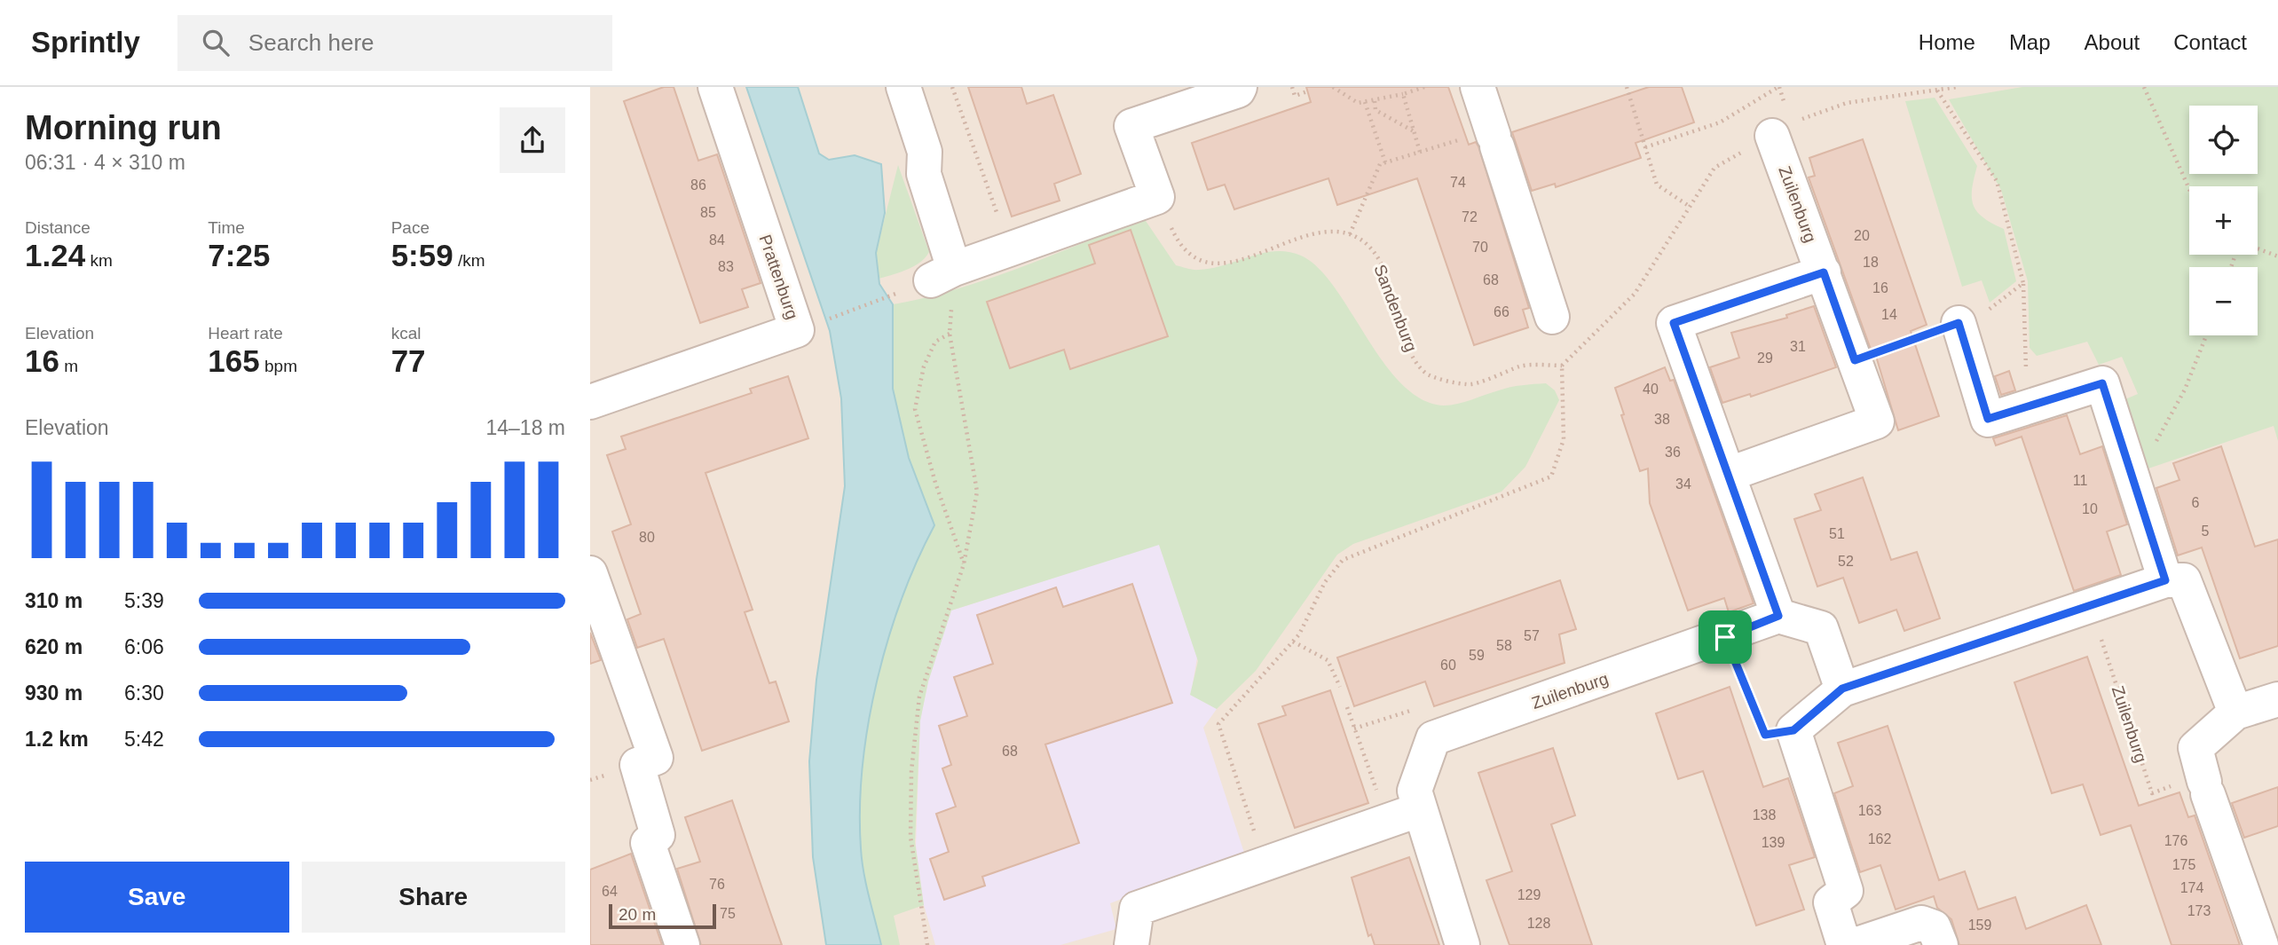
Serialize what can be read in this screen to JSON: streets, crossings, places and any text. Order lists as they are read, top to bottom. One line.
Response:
{"streets":{"street":["Zuilenburg","Prattenburg"],"path":["Sandenburg"]},"house_numbers":["74","86","85","72","20","84","70","18","83","68","16","66","14","31","29","40","38","36","11","34","6","10","5","51","80","52","57","58","59","60","68","163","138","162","176","139","175","76","174","64","129","173","75","128","159"],"scale_bar":"20 m","page":{"header":"Sprintly","search":"Search here","nav":["Home","Map","About","Contact"],"heading":["Morning run","06:31 · 4 × 310 m"],"map_buttons":["+","−"],"stats":[["Distance","1.24 km"],["Time","7:25"],["Pace","5:59 /km"],["Elevation","16 m"],["Heart rate","165 bpm"],["kcal","77"]],"chart":["Elevation","14–18 m"],"list":[{"name":"310 m","note":"5:39"},{"name":"620 m","note":"6:06"},{"name":"930 m","note":"6:30"},{"name":"1.2 km","note":"5:42"}],"buttons":["Save","Share"],"scale":"20 m"}}
